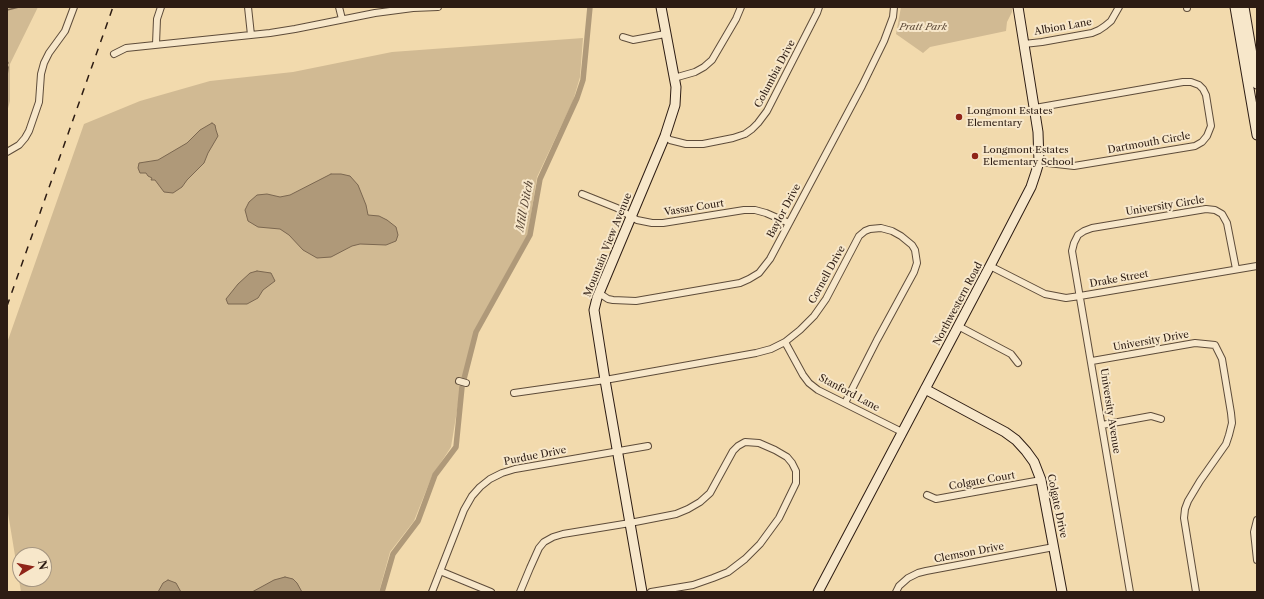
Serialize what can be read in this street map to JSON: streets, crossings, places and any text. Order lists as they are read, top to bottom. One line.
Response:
{"streets":{"street":["Albion Lane","Columbia Drive","Dartmouth Circle","University Circle","Vassar Court","Baylor Drive","Mountain View Avenue","Cornell Drive","Drake Street","Northwestern Road","University Drive","Stanford Lane","University Avenue","Purdue Drive","Colgate Court","Colgate Drive","Clemson Drive"]},"crossings":[["Albion Lane","Northwestern Road"],["Columbia Drive","Mountain View Avenue"],["Dartmouth Circle","Northwestern Road"],["University Circle","Drake Street"],["University Circle","University Avenue"],["Vassar Court","Baylor Drive"],["Vassar Court","Mountain View Avenue"],["Baylor Drive","Mountain View Avenue"],["Mountain View Avenue","Cornell Drive"],["Mountain View Avenue","Purdue Drive"],["Cornell Drive","Stanford Lane"],["Drake Street","Northwestern Road"],["Drake Street","University Avenue"],["Northwestern Road","Stanford Lane"],["Northwestern Road","Colgate Drive"],["University Drive","University Avenue"],["Colgate Court","Colgate Drive"],["Colgate Drive","Clemson Drive"]],"water":["Mill Ditch"],"parks":["Pratt Park"],"places":["Longmont Estates Elementary","Longmont Estates Elementary School"],"north":"right"}
